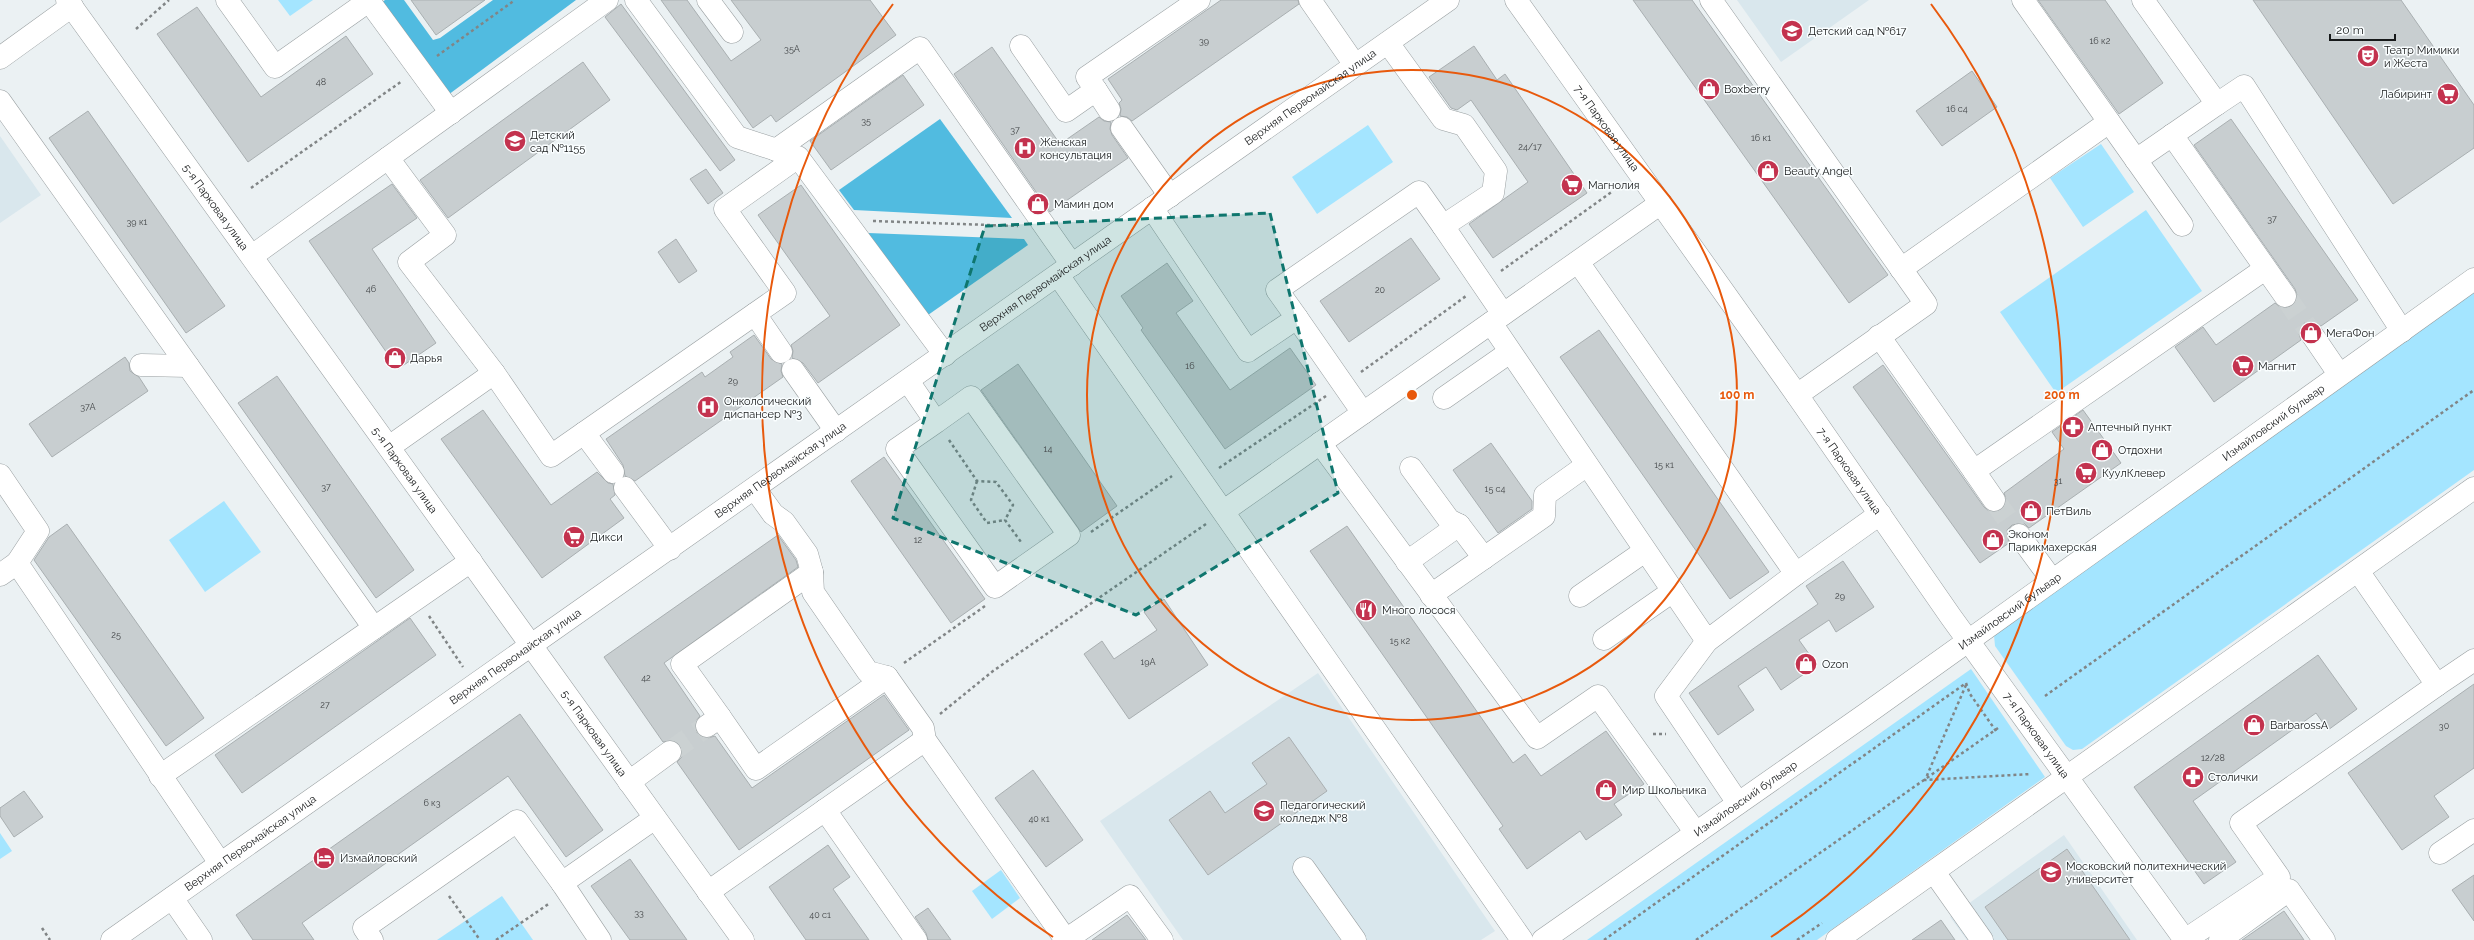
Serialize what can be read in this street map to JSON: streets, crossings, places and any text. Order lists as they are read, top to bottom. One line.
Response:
{"streets":{"street":["Верхняя Первомайская улица","7-я Парковая улица","5-я Парковая улица","Измайловский бульвар"]},"crossings":[["Верхняя Первомайская улица","5-я Парковая улица"],["7-я Парковая улица","Измайловский бульвар"]],"places":{"school or university":["Детский сад №617","Детский сад №1155","Педагогический колледж №8","Московский политехнический университет"],"theatre":["Театр Мимики и Жеста"],"shop":["Boxberry","Beauty Angel","Мамин дом","МегаФон","Дарья","Отдохни","ПетВиль","Эконом Парикмахерская","Ozon","BarbarossA","Мир Школьника"],"supermarket":["Лабиринт","Магнолия","Магнит","КуулКлевер","Дикси"],"hospital":["Женская консультация","Онкологический диспансер №3"],"pharmacy":["Аптечный пункт","Столички"],"restaurant":["Много лосося"],"hotel":["Измайловский"]},"house_numbers":["39","16 к2","35А","48","16 с4","35","37","16 к1","24/17","37","39 к1","46","20","16","29","37А","14","15 к1","31","37","15 с4","12","29","25","15 к2","19А","42","27","30","12/28","6 к3","40 к1","33","40 с1"],"scale_bar":"20 m","rings":["100 m","200 m"]}
